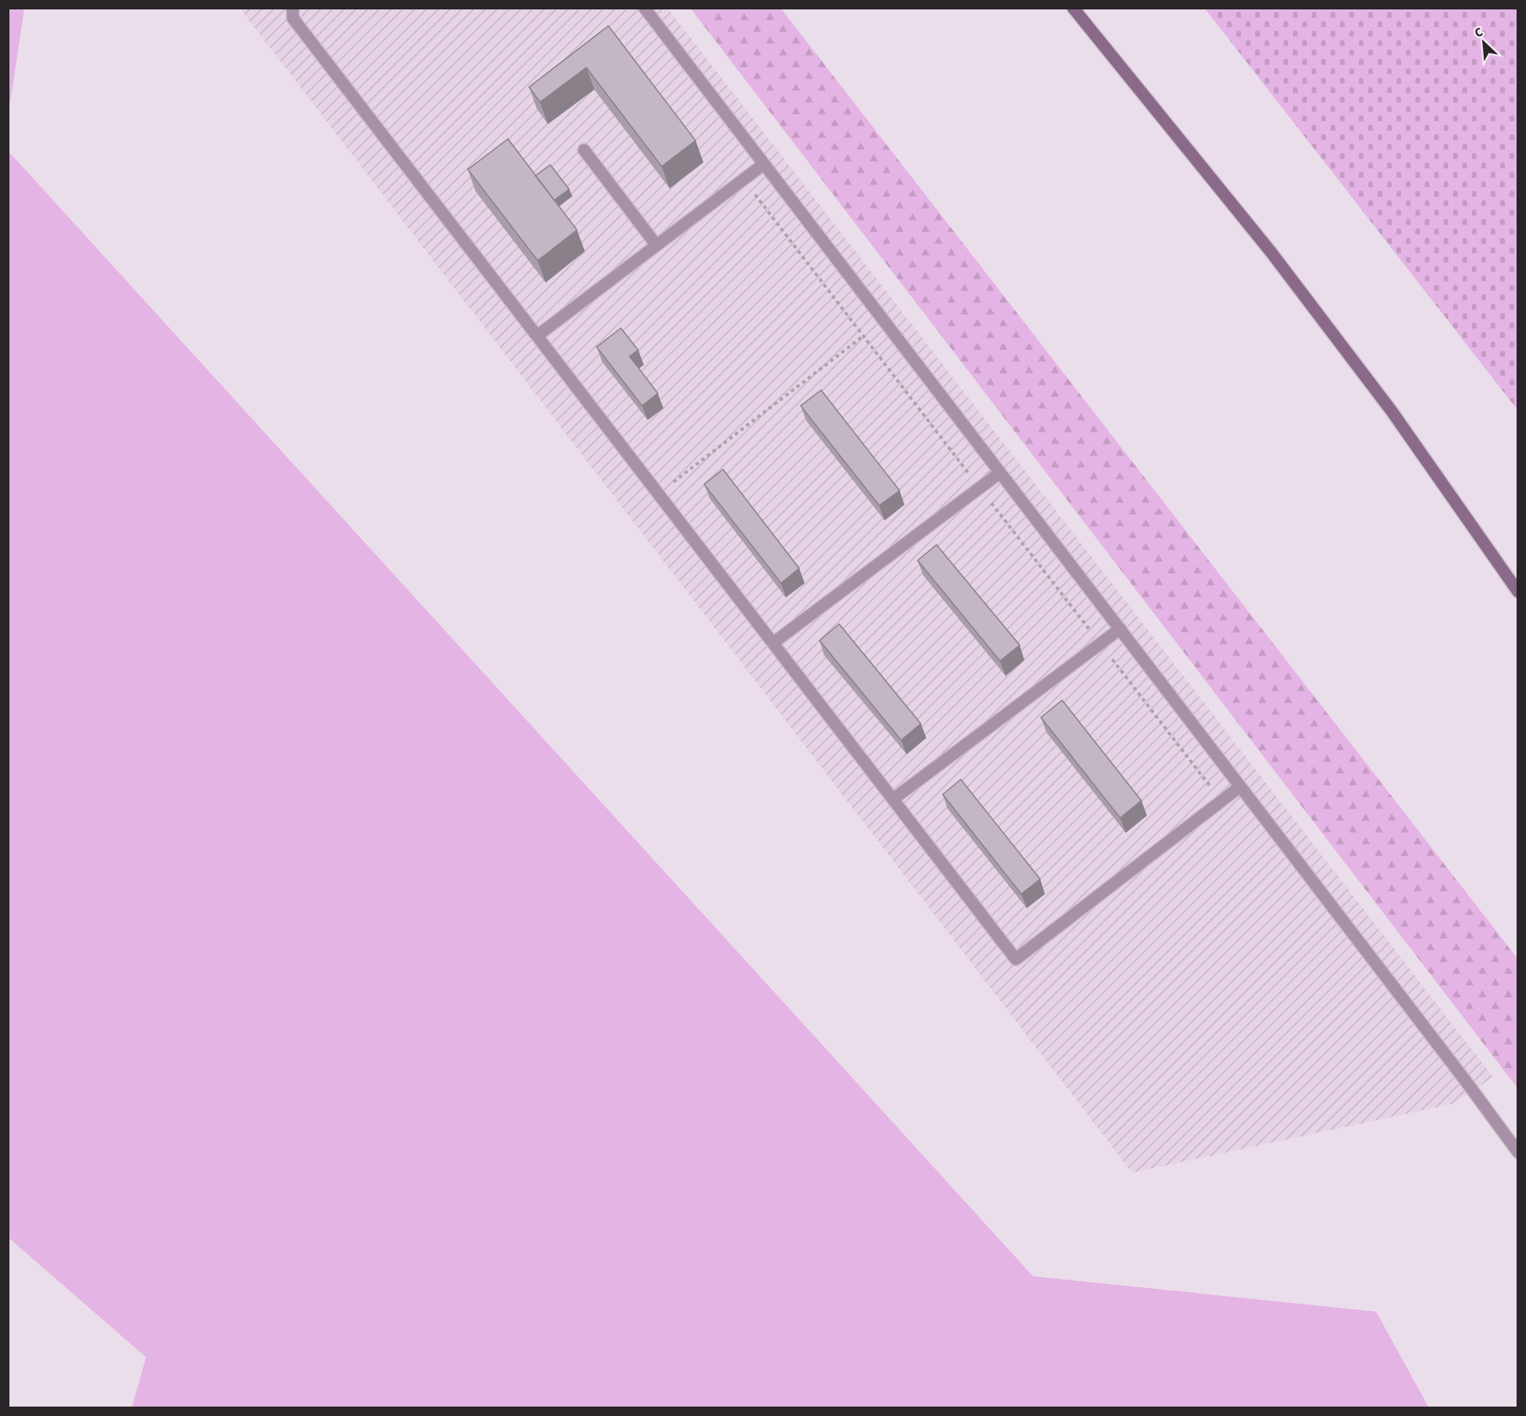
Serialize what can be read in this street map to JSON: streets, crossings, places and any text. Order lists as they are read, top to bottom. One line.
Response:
{"north":"top left"}
